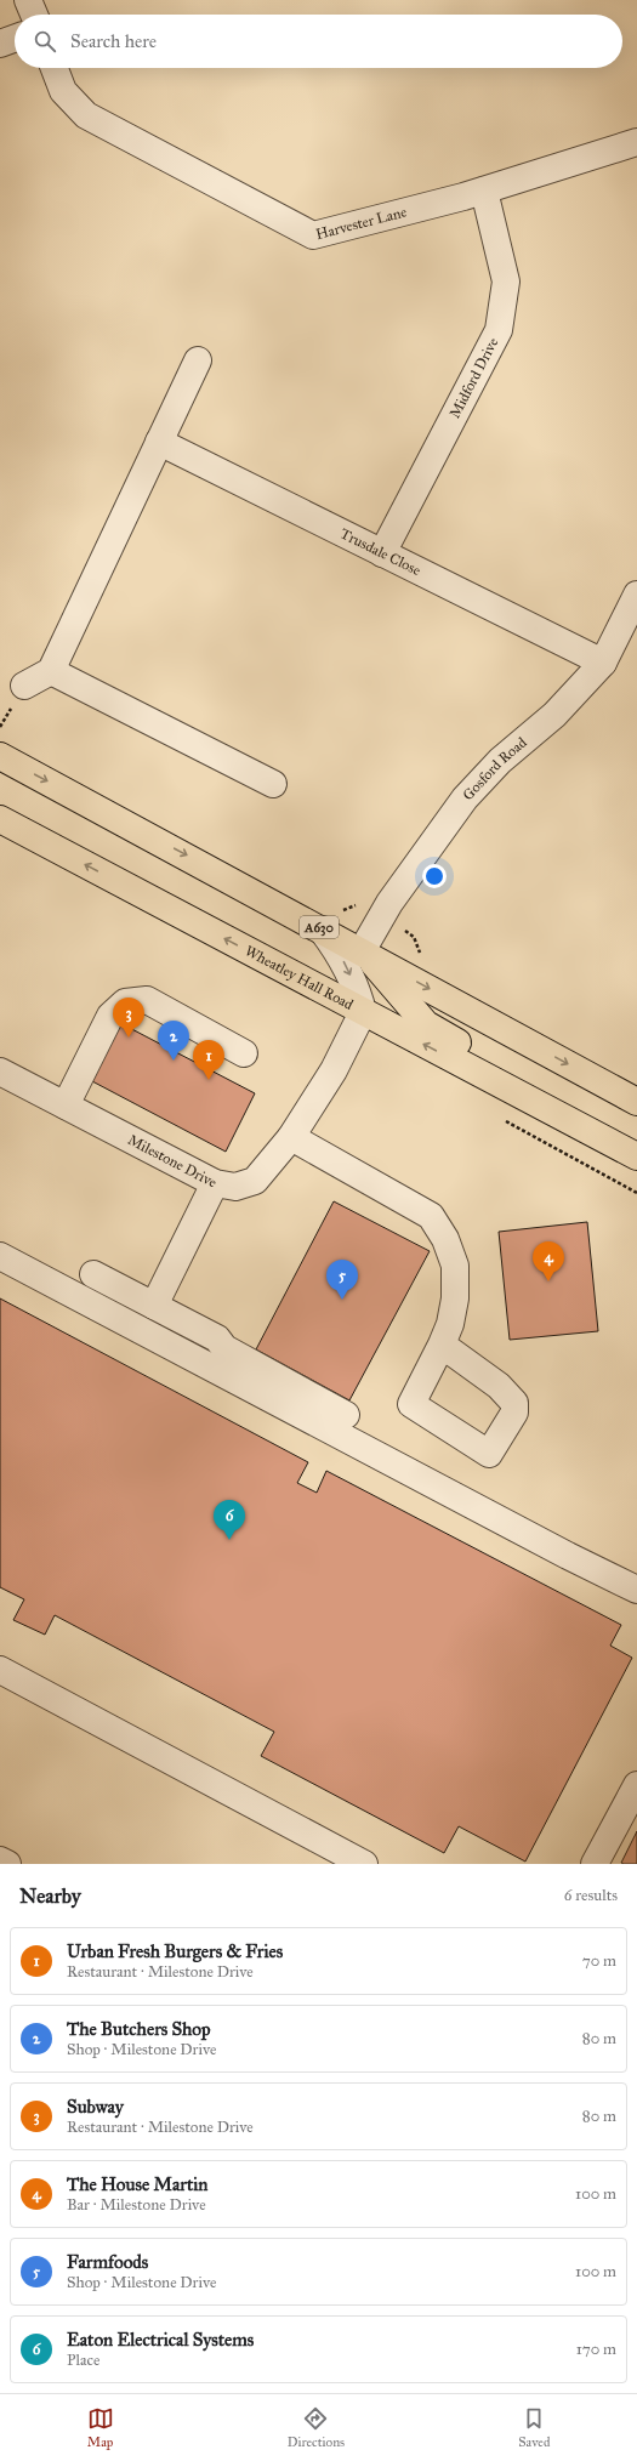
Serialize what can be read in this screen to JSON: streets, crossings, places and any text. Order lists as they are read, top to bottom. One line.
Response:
{"streets":{"highway":["A630","Wheatley Hall Road"],"street":["Harvester Lane","Midford Drive","Trusdale Close","Gosford Road","Milestone Drive"]},"crossings":[["Harvester Lane","Midford Drive"],["Midford Drive","Trusdale Close"],["Trusdale Close","Gosford Road"],["Gosford Road","Wheatley Hall Road"],["Wheatley Hall Road","Milestone Drive"]],"page":{"search":"Search here","pins":["3","2","1","4","5","6"],"heading":["Nearby","6 results"],"list":[{"mark":"1","name":"Urban Fresh Burgers & Fries","note":"Restaurant · Milestone Drive","value":"70 m"},{"mark":"2","name":"The Butchers Shop","note":"Shop · Milestone Drive","value":"80 m"},{"mark":"3","name":"Subway","note":"Restaurant · Milestone Drive","value":"80 m"},{"mark":"4","name":"The House Martin","note":"Bar · Milestone Drive","value":"100 m"},{"mark":"5","name":"Farmfoods","note":"Shop · Milestone Drive","value":"100 m"},{"mark":"6","name":"Eaton Electrical Systems","note":"Place","value":"170 m"}],"nav":["Map","Directions","Saved"]}}
